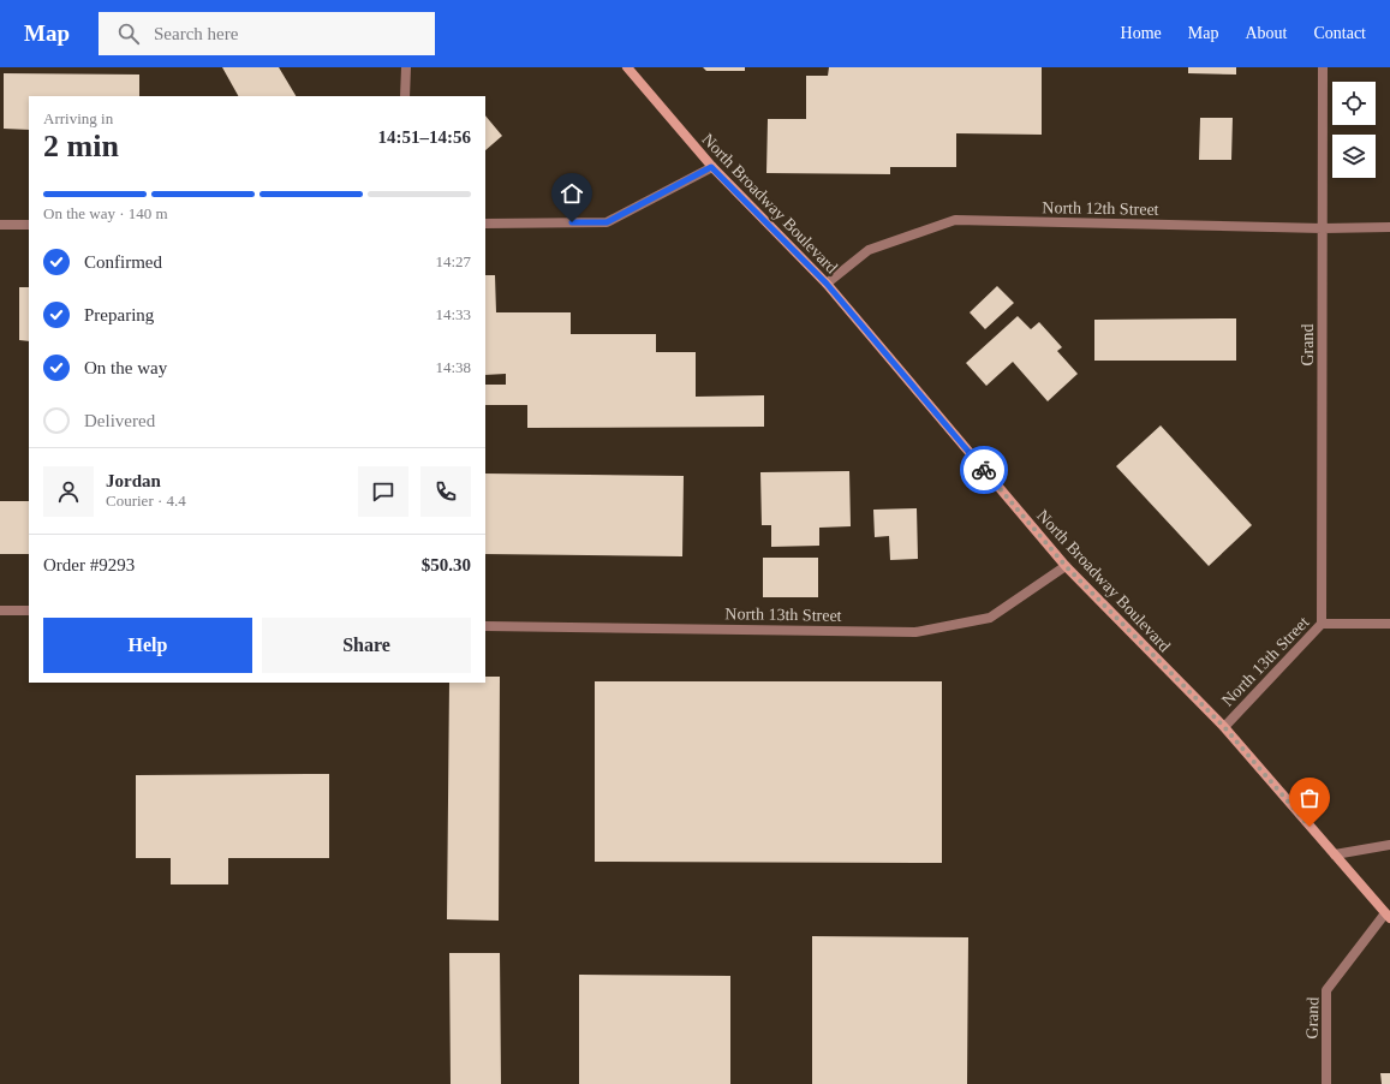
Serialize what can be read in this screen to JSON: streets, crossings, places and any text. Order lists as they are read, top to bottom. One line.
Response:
{"streets":{"main road":["North Broadway Boulevard"],"street":["North 12th Street","Grand","North 13th Street"]},"crossings":[["North Broadway Boulevard","North 12th Street"],["North Broadway Boulevard","Grand"],["North Broadway Boulevard","North 13th Street"],["North 12th Street","Grand"],["Grand","North 13th Street"]],"page":{"header":"Map","search":"Search here","nav":["Home","Map","About","Contact"],"heading":["2 min","Arriving in","14:51–14:56"],"panel":["Jordan","Courier · 4.4","Order #9293","$50.30"],"bar":"On the way · 140 m","list":[["Confirmed","14:27"],["Preparing","14:33"],["On the way","14:38"],"Delivered"],"buttons":["Help","Share"]}}
